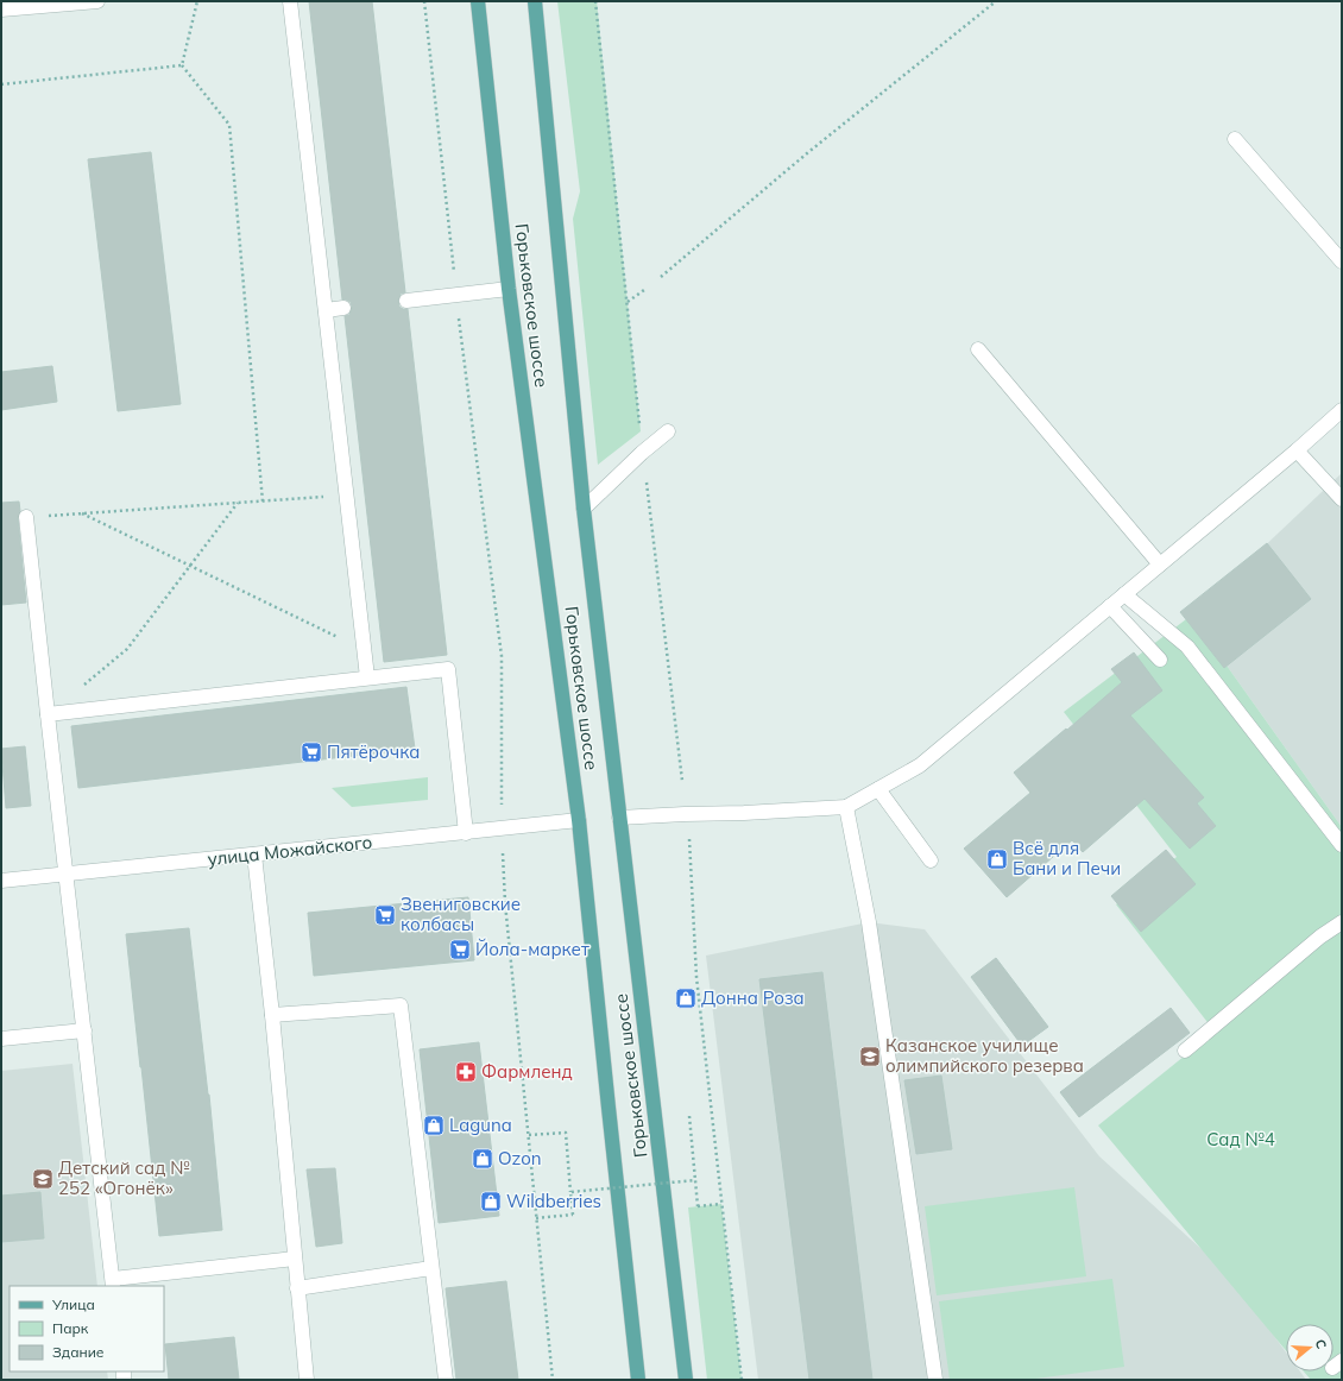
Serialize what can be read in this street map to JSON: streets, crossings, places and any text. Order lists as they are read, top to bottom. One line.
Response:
{"streets":{"main road":["Горьковское шоссе"],"street":["улица Можайского"]},"crossings":[["Горьковское шоссе","улица Можайского"]],"parks":["Сад №4"],"places":{"supermarket":["Пятёрочка","Звениговские колбасы","Йола-маркет"],"shop":["Всё для Бани и Печи","Донна Роза","Laguna","Ozon","Wildberries"],"school or university":["Казанское училище олимпийского резерва","Детский сад № 252 «Огонёк»"],"pharmacy":["Фармленд"]},"legend":["Улица","Парк","Здание"],"north":"right"}
